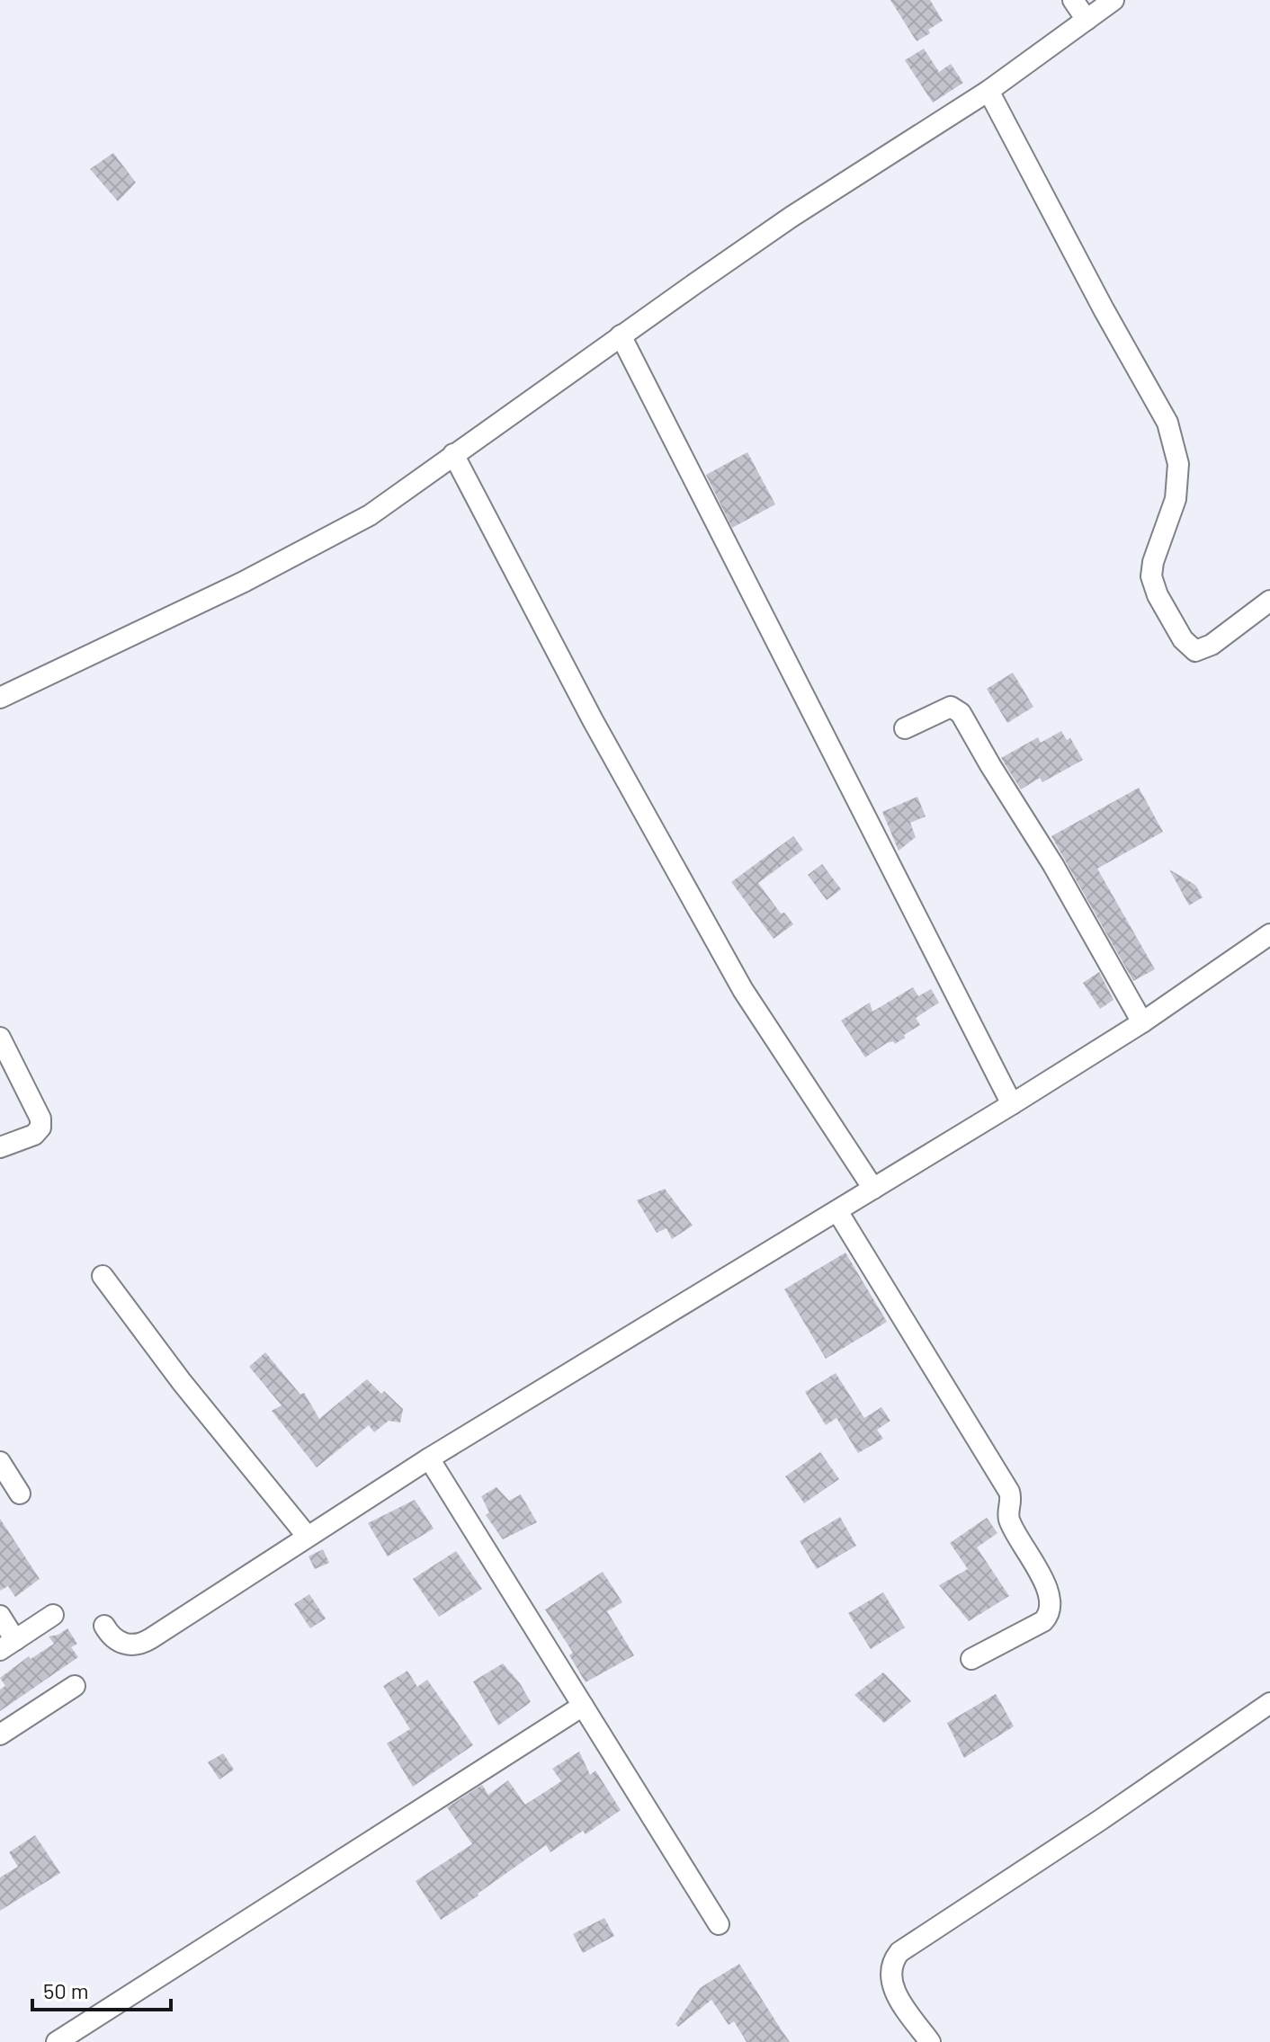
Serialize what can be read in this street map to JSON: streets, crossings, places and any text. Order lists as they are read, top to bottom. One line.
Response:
{"scale_bar":"50 m"}
